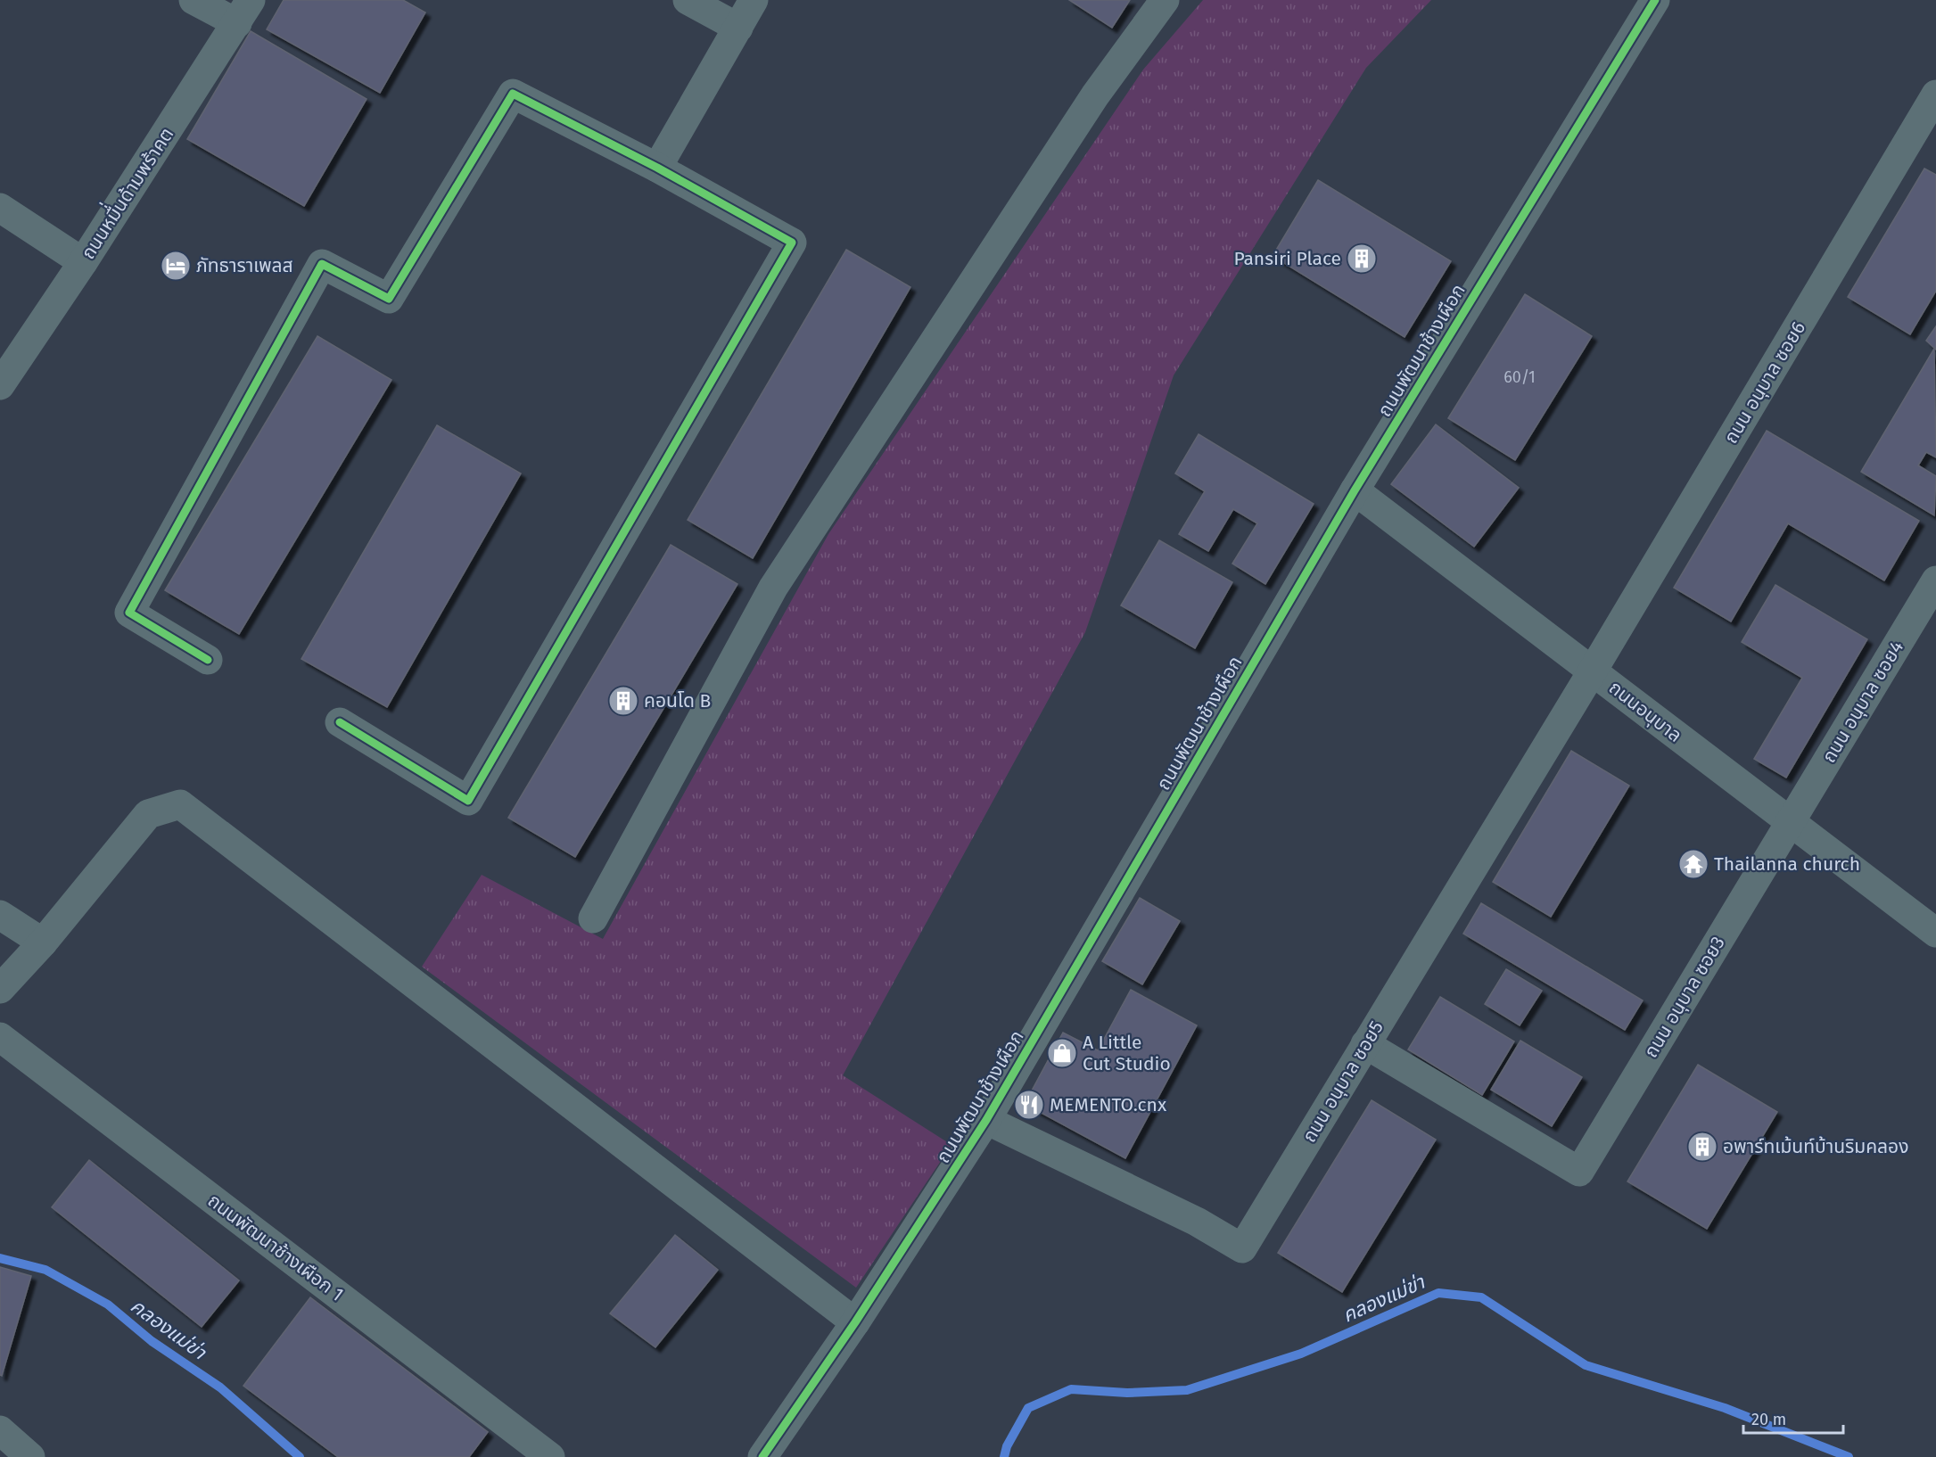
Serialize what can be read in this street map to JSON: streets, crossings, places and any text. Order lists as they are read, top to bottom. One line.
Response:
{"streets":{"street":["ถนนหมื่่นด้ามพร้าคต","ถนนพัฒนาช้างเผือก","ถนน อนุบาล ซอย6","ถนน อนุบาล ซอย4","ถนนอนุบาล","ถนน อนุบาล ซอย3","ถนน อนุบาล ซอย5","ถนนพัฒนาช้างเผือก 1"]},"crossings":[["ถนนพัฒนาช้างเผือก","ถนนอนุบาล"],["ถนนพัฒนาช้างเผือก","ถนน อนุบาล ซอย5"],["ถนน อนุบาล ซอย6","ถนนอนุบาล"],["ถนน อนุบาล ซอย6","ถนน อนุบาล ซอย5"],["ถนน อนุบาล ซอย4","ถนนอนุบาล"],["ถนน อนุบาล ซอย4","ถนน อนุบาล ซอย3"],["ถนนอนุบาล","ถนน อนุบาล ซอย3"],["ถนนอนุบาล","ถนน อนุบาล ซอย5"],["ถนน อนุบาล ซอย3","ถนน อนุบาล ซอย5"]],"water":["คลองแม่ข่า"],"places":{"building":["Pansiri Place","คอนโด B","อพาร์ทเม้นท์บ้านริมคลอง"],"hotel":["ภัทธาราเพลส"],"temple":["Thailanna church"],"shop":["A Little Cut Studio"],"restaurant":["MEMENTO.cnx"]},"house_numbers":["60/1"],"scale_bar":"20 m"}
